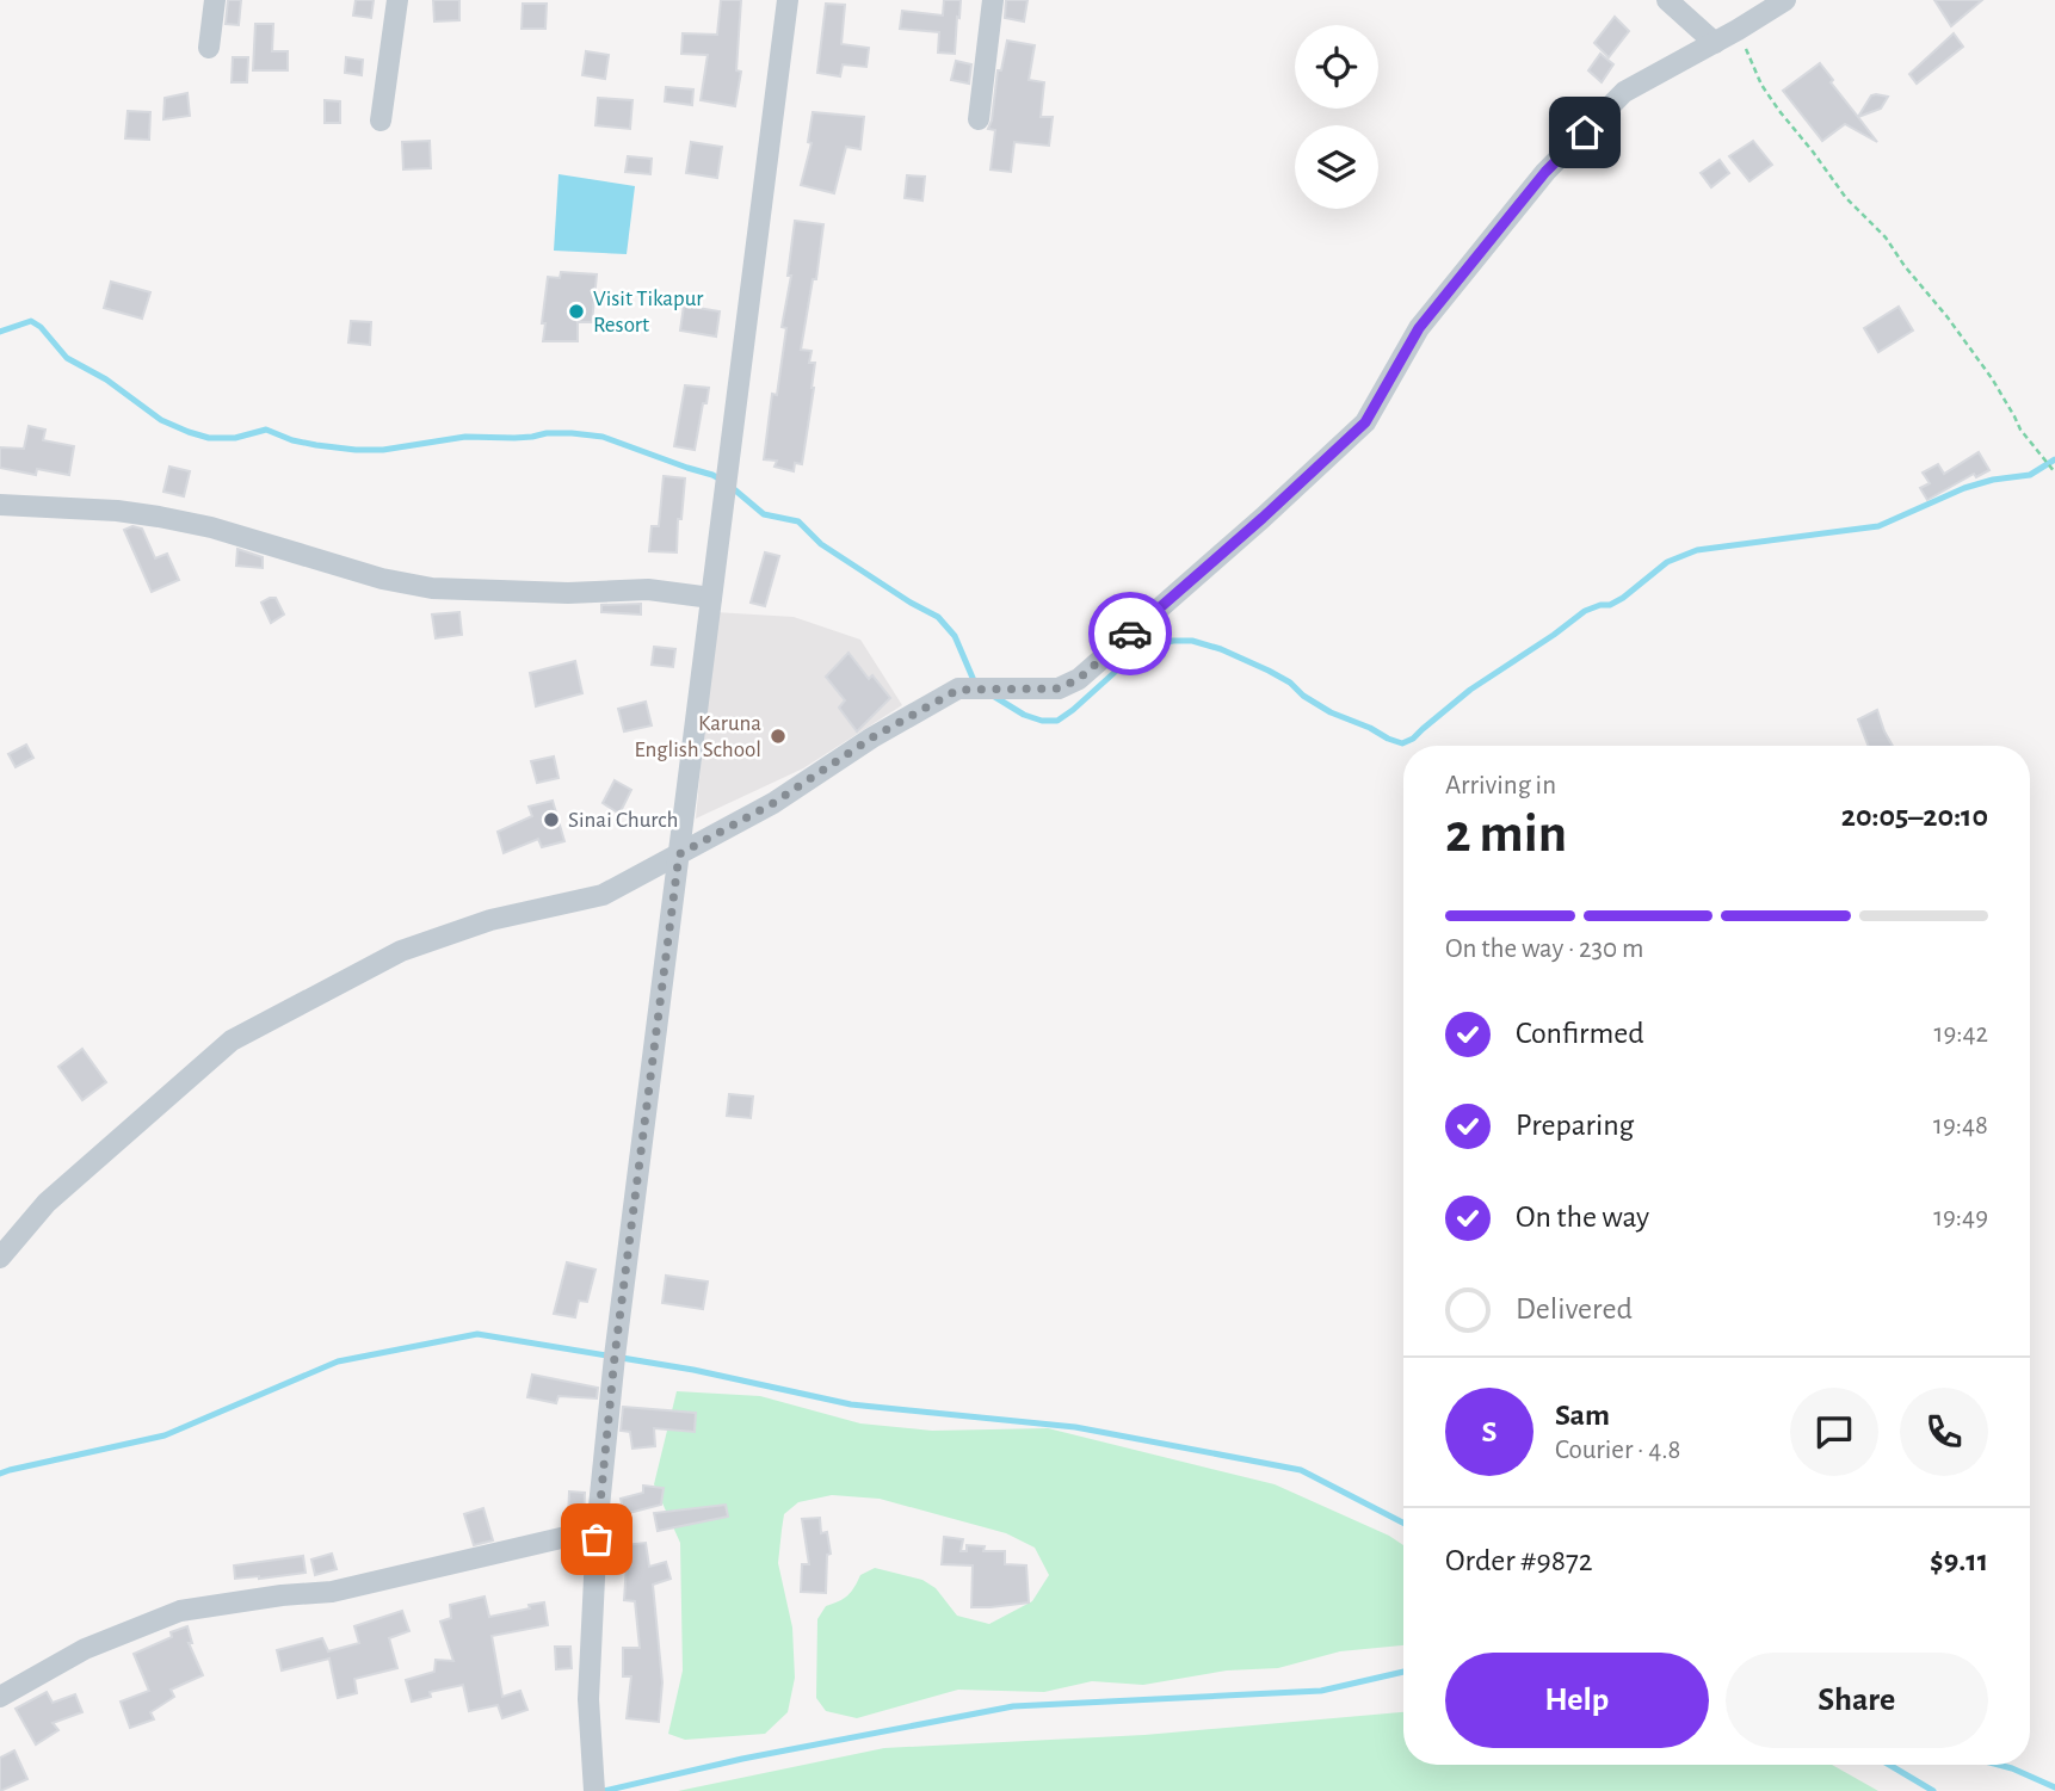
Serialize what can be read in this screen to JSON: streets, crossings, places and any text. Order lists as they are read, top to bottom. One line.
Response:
{"places":["Visit Tikapur Resort","Karuna English School","Sinai Church"],"page":{"heading":["2 min","Arriving in","20:05–20:10"],"panel":["Sam","Courier · 4.8","Order #9872","$9.11"],"bar":"On the way · 230 m","list":[["Confirmed","19:42"],["Preparing","19:48"],["On the way","19:49"],"Delivered"],"round":"S","buttons":["Help","Share"]}}
